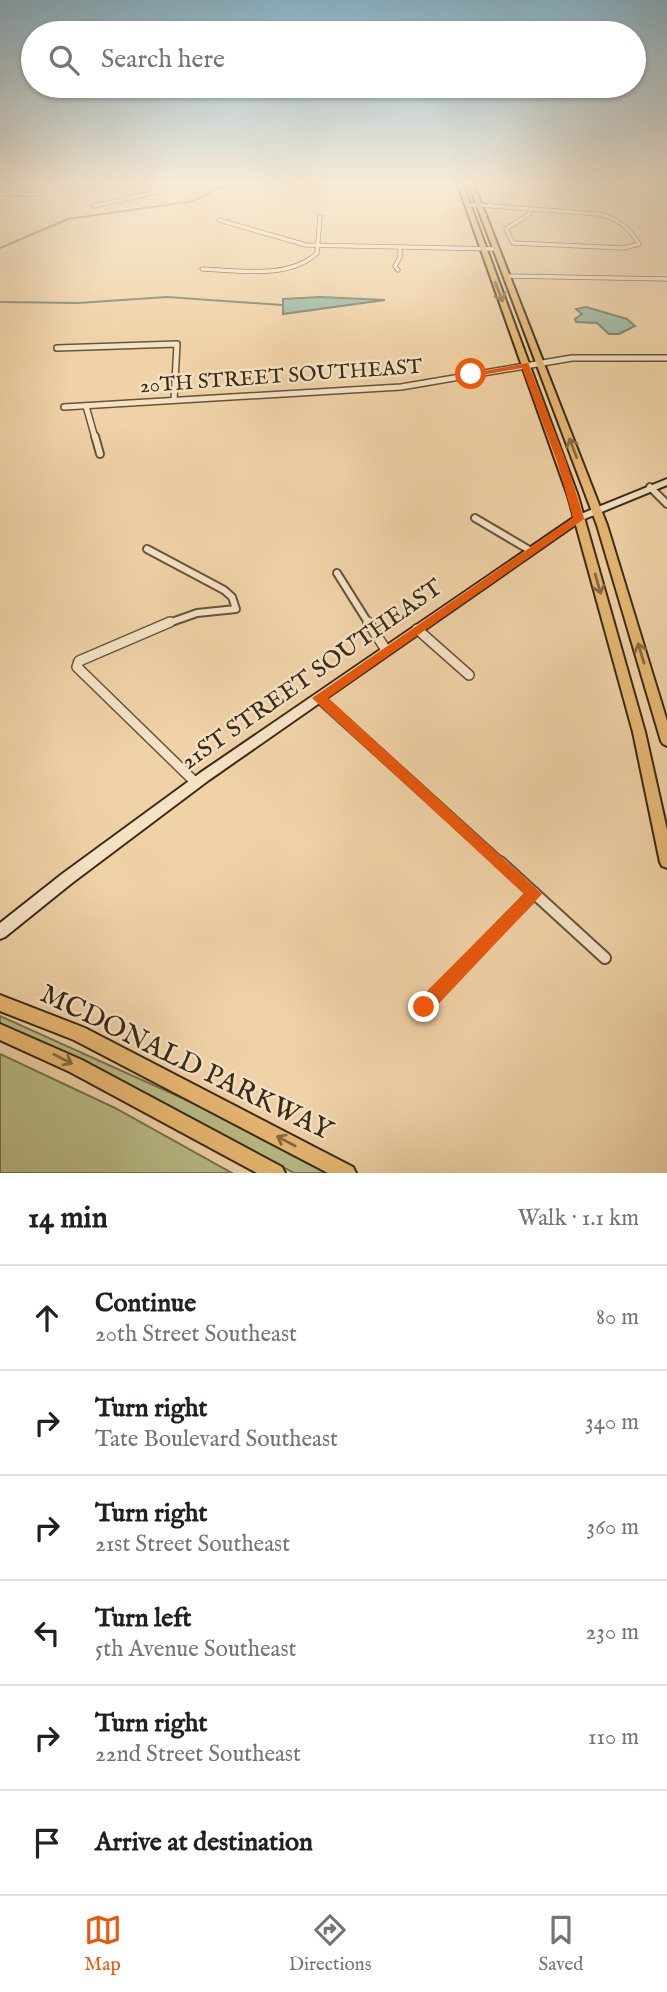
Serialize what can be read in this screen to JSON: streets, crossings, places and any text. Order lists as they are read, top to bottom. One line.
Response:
{"streets":{"main road":["MCDONALD PARKWAY"],"street":["20TH STREET SOUTHEAST","21ST STREET SOUTHEAST"]},"page":{"search":"Search here","heading":["14 min","Walk · 1.1 km"],"list":[["Continue","20th Street Southeast","80 m"],["Turn right","Tate Boulevard Southeast","340 m"],["Turn right","21st Street Southeast","360 m"],["Turn left","5th Avenue Southeast","230 m"],["Turn right","22nd Street Southeast","110 m"],"Arrive at destination"],"nav":["Map","Directions","Saved"]}}
